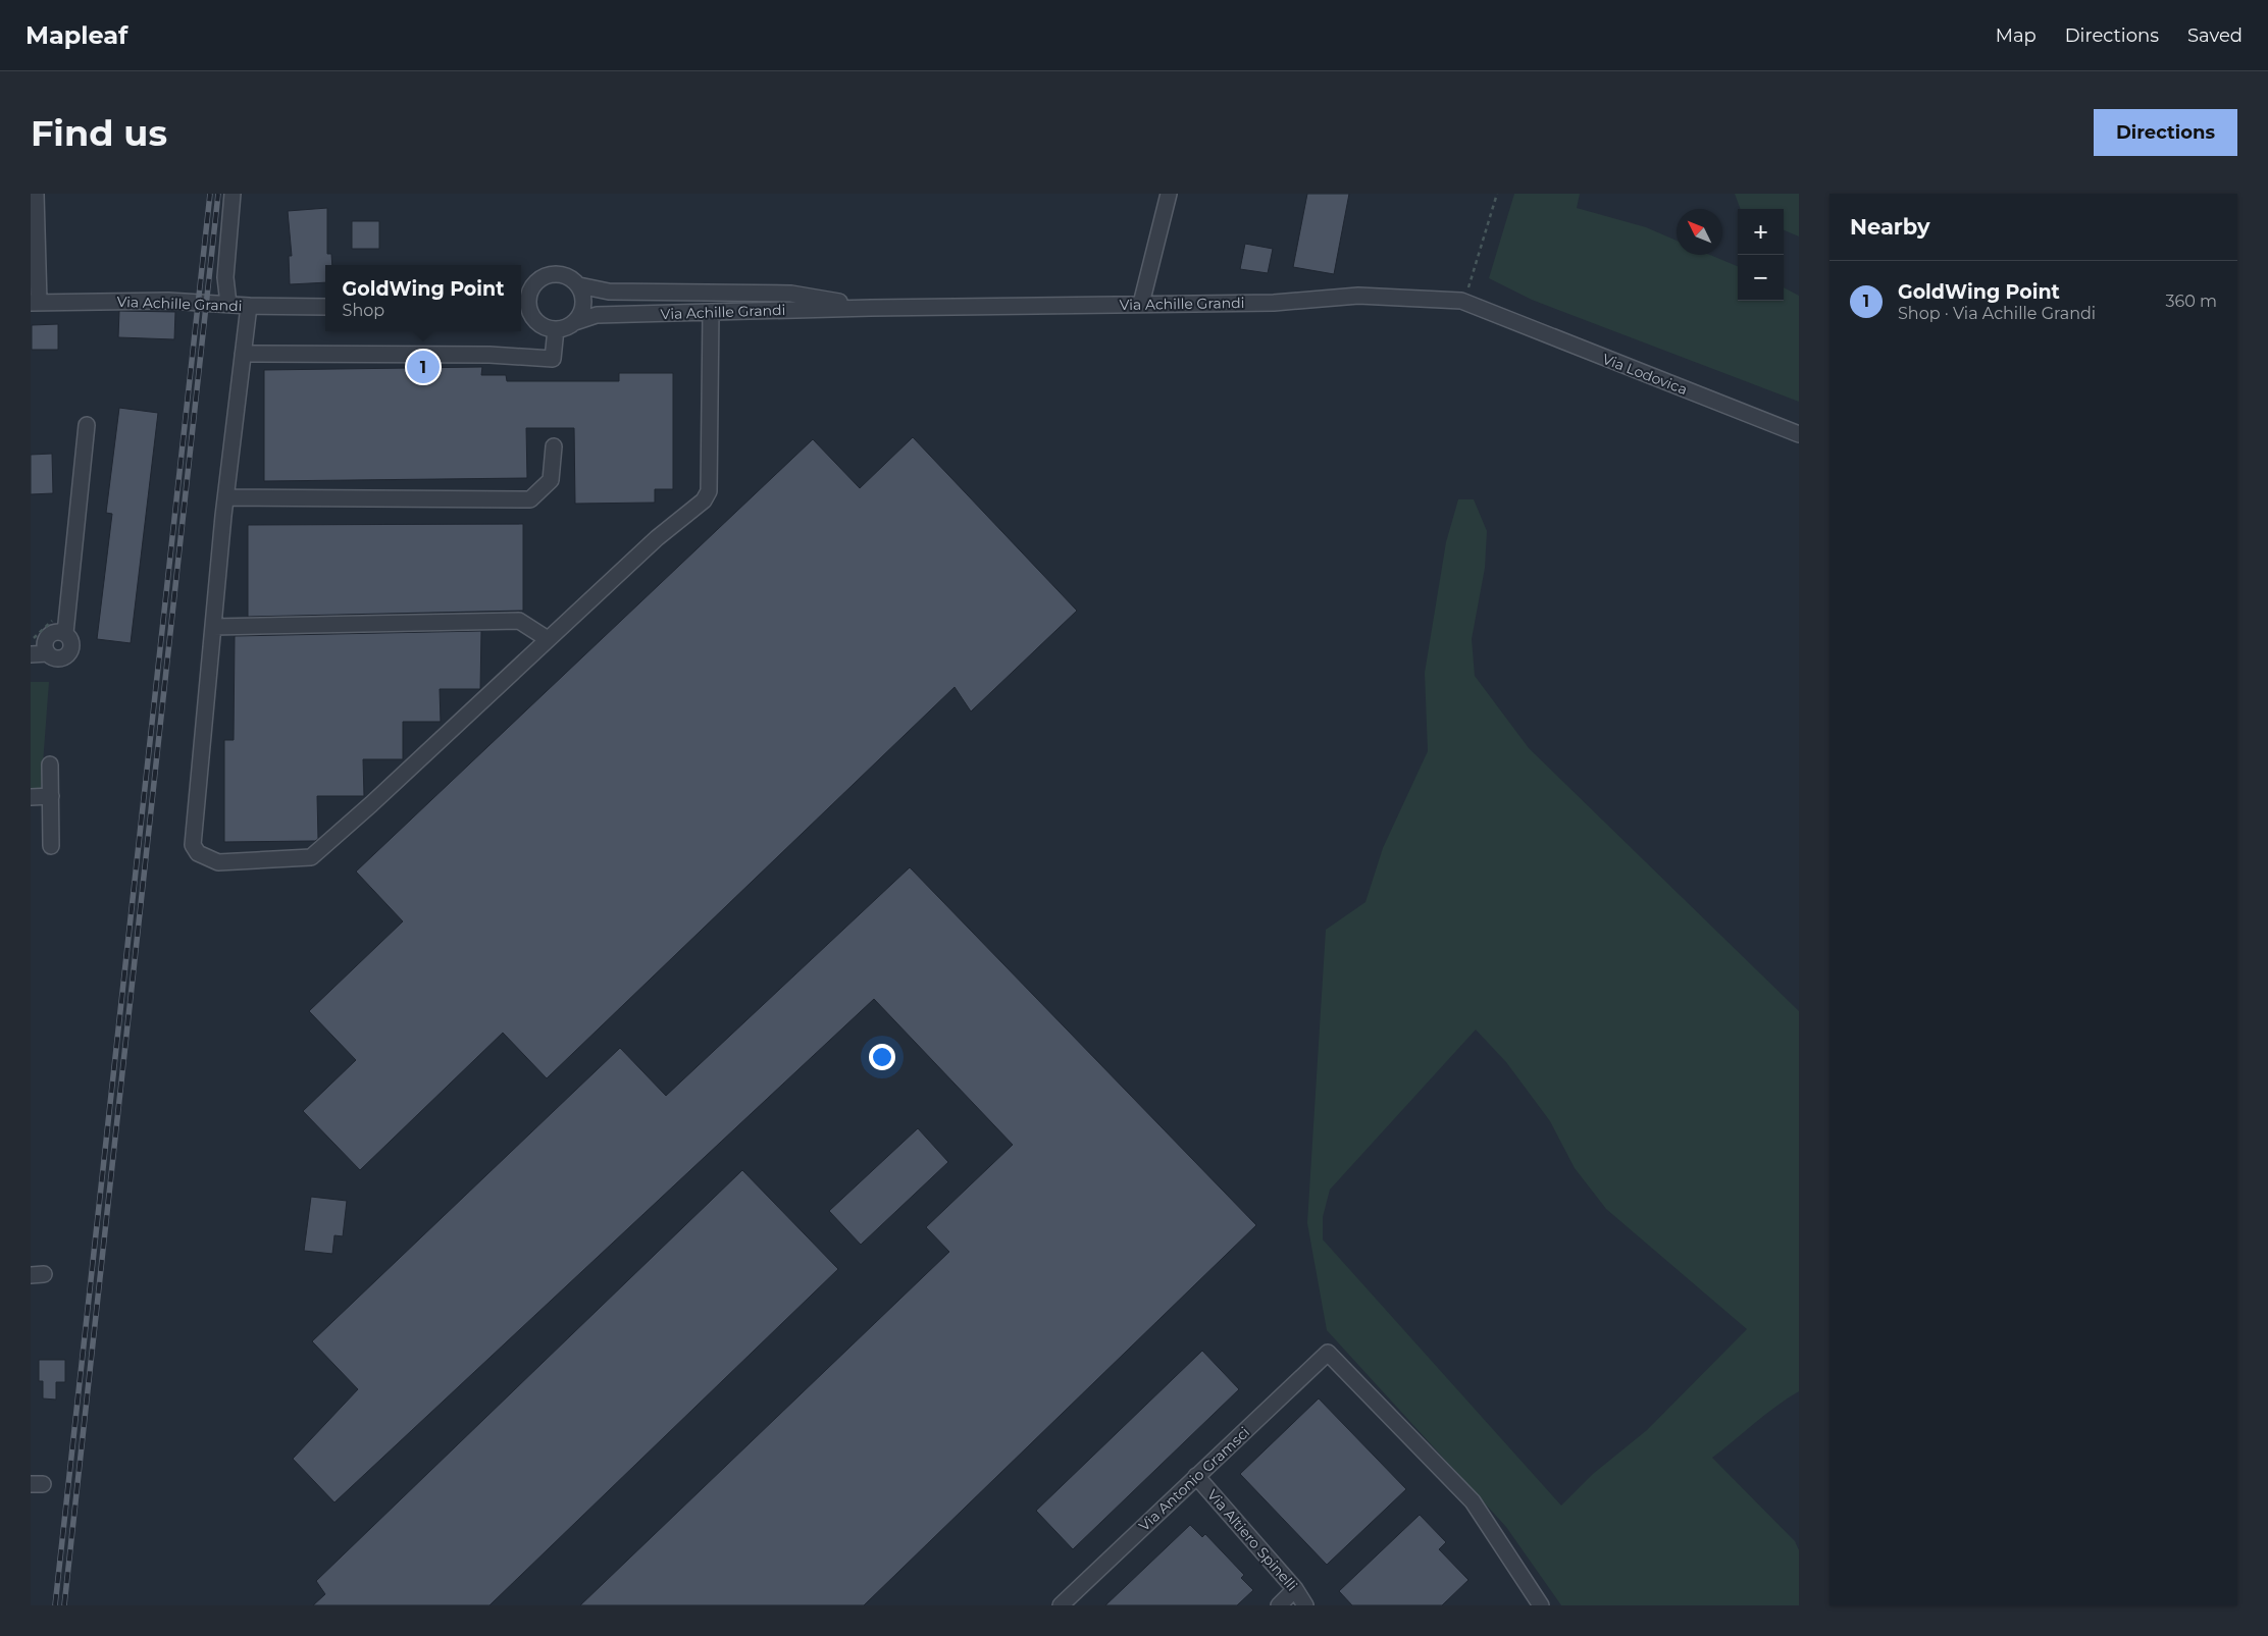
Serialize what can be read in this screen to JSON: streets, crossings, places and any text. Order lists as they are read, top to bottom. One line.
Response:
{"streets":{"street":["Via Achille Grandi","Via Lodovica","Via Antonio Gramsci","Via Altiero Spinelli"]},"crossings":[["Via Achille Grandi","Via Lodovica"],["Via Antonio Gramsci","Via Altiero Spinelli"]],"north":"top left","page":{"header":"Mapleaf","nav":["Map","Directions","Saved"],"buttons":"Directions","title":"Find us","heading":"Nearby","map_buttons":["+","−"],"list":[{"mark":"1","name":"GoldWing Point","note":"Shop · Via Achille Grandi","value":"360 m"}],"popup":["GoldWing Point","Shop"],"pins":"1"}}
